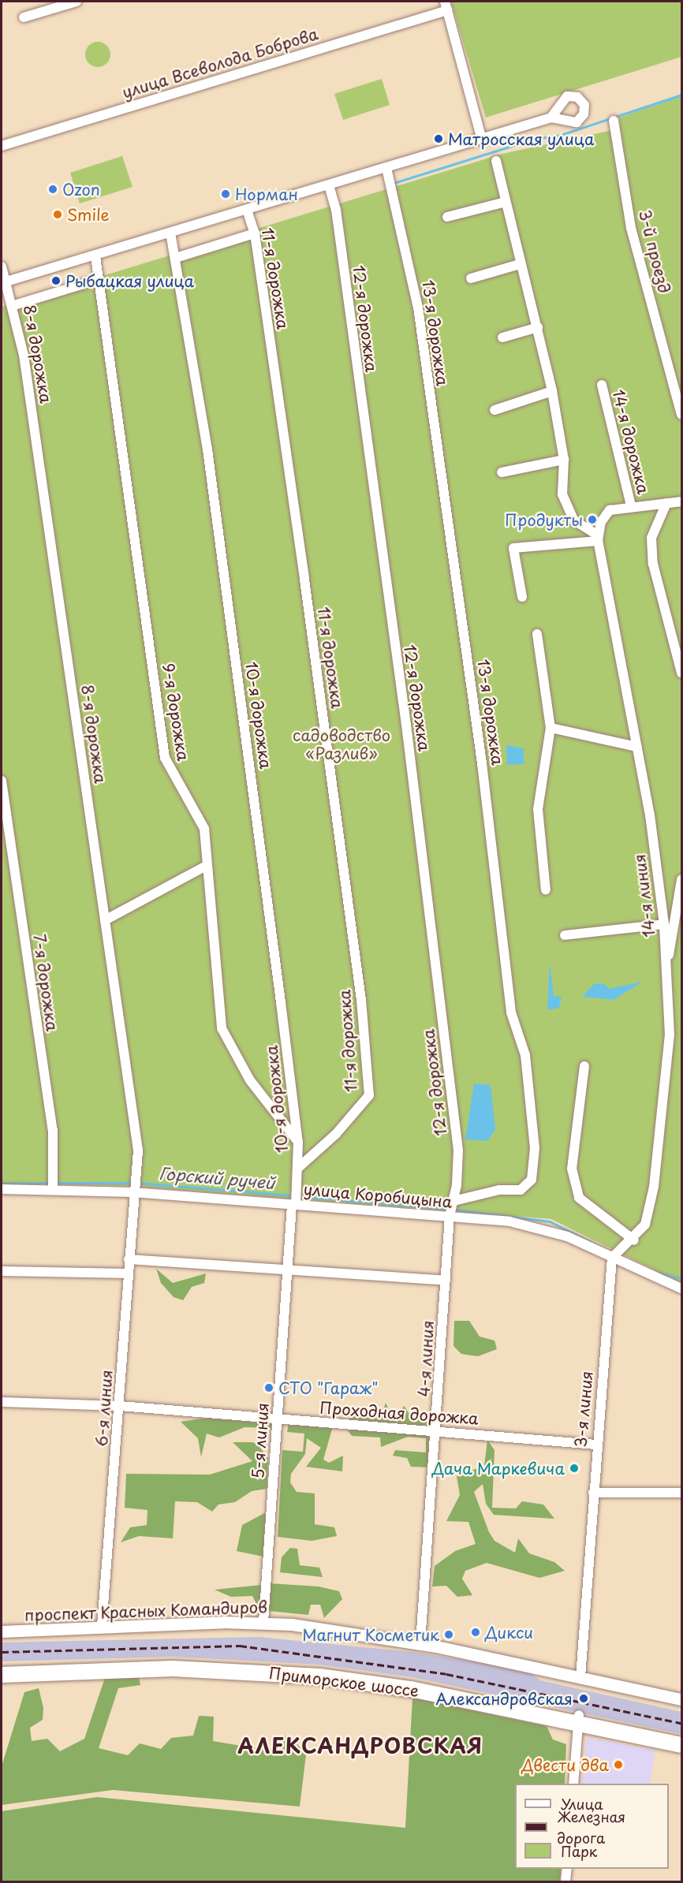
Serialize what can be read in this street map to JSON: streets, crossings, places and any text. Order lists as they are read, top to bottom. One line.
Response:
{"streets":{"highway":["Приморское шоссе"],"street":["улица Всеволода Боброва","3-й проезд","11-я дорожка","12-я дорожка","13-я дорожка","8-я дорожка","14-я дорожка","9-я дорожка","10-я дорожка","14-я линия","7-я дорожка","улица Коробицына","4-я линия","6-я линия","3-я линия","Проходная дорожка","5-я линия","проспект Красных Командиров"]},"crossings":[["11-я дорожка","10-я дорожка"],["12-я дорожка","13-я дорожка"],["12-я дорожка","улица Коробицына"],["12-я дорожка","4-я линия"],["8-я дорожка","улица Коробицына"],["8-я дорожка","6-я линия"],["9-я дорожка","10-я дорожка"],["10-я дорожка","улица Коробицына"],["10-я дорожка","5-я линия"],["14-я линия","улица Коробицына"],["14-я линия","3-я линия"],["7-я дорожка","улица Коробицына"],["улица Коробицына","4-я линия"],["улица Коробицына","6-я линия"],["улица Коробицына","3-я линия"],["улица Коробицына","5-я линия"],["4-я линия","Проходная дорожка"],["4-я линия","проспект Красных Командиров"],["6-я линия","Проходная дорожка"],["6-я линия","проспект Красных Командиров"],["3-я линия","Проходная дорожка"],["3-я линия","проспект Красных Командиров"],["Проходная дорожка","5-я линия"],["5-я линия","проспект Красных Командиров"]],"districts":["АЛЕКСАНДРОВСКАЯ"],"water":["Горский ручей"],"parks":["садоводство «Разлив»"],"places":["Матросская улица","Ozon","Норман","Smile","Рыбацкая улица","Продукты","СТО \"Гараж\"","Дача Маркевича","Дикси","Магнит Косметик","Александровская","Двести два"],"legend":["Улица","Железная дорога","Парк"]}
